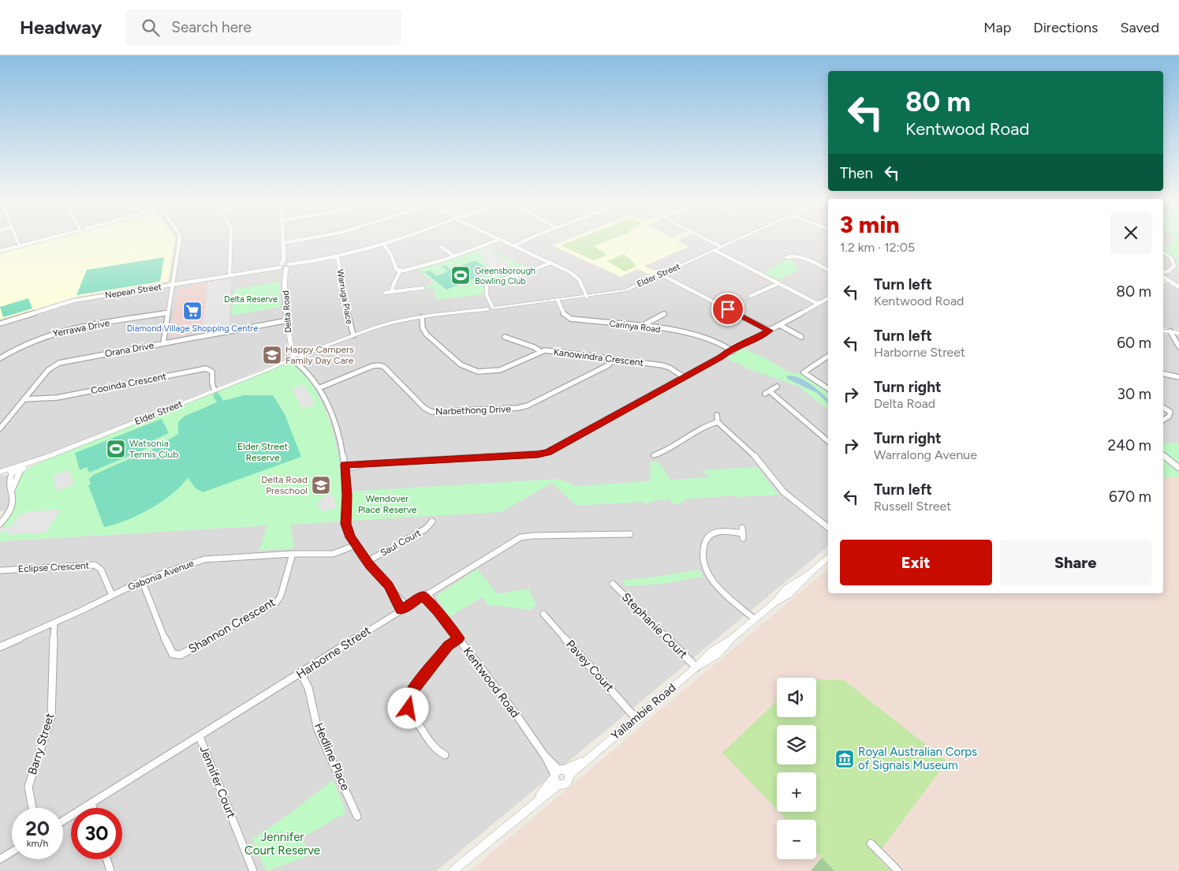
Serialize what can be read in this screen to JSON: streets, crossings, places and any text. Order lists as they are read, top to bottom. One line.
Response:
{"streets":{"street":["Elder Street","Nepean Street","Warruga Place","Delta Road","Carinya Road","Yerrawa Drive","Orana Drive","Kanowindra Crescent","Cooinda Crescent","Narbethong Drive","Saul Court","Eclipse Crescent","Gabonia Avenue","Shannon Crescent","Stephanie Court","Harborne Street","Pavey Court","Kentwood Road","Yallambie Road","Barry Street","Hedline Place","Jennifer Court"]},"crossings":[["Elder Street","Warruga Place"],["Elder Street","Delta Road"],["Elder Street","Carinya Road"],["Elder Street","Kanowindra Crescent"],["Elder Street","Cooinda Crescent"],["Nepean Street","Warruga Place"],["Nepean Street","Delta Road"],["Delta Road","Orana Drive"],["Orana Drive","Cooinda Crescent"],["Kanowindra Crescent","Narbethong Drive"],["Eclipse Crescent","Gabonia Avenue"],["Gabonia Avenue","Shannon Crescent"],["Gabonia Avenue","Barry Street"],["Stephanie Court","Yallambie Road"],["Harborne Street","Kentwood Road"],["Harborne Street","Hedline Place"],["Harborne Street","Jennifer Court"],["Pavey Court","Yallambie Road"],["Kentwood Road","Yallambie Road"]],"parks":["Delta Reserve","Elder Street Reserve","Wendover Place Reserve","Jennifer Court Reserve"],"places":{"sports":["Greensborough Bowling Club","Watsonia Tennis Club"],"supermarket":["Diamond Village Shopping Centre"],"school or university":["Happy Campers Family Day Care","Delta Road Preschool"],"museum":["Royal Australian Corps of Signals Museum"]},"page":{"header":"Headway","search":"Search here","nav":["Map","Directions","Saved"],"turn":["80 m","Kentwood Road"],"then":"Then","heading":["3 min","1.2 km · 12:05"],"list":[{"name":"Turn left","note":"Kentwood Road","value":"80 m"},{"name":"Turn left","note":"Harborne Street","value":"60 m"},{"name":"Turn right","note":"Delta Road","value":"30 m"},{"name":"Turn right","note":"Warralong Avenue","value":"240 m"},{"name":"Turn left","note":"Russell Street","value":"670 m"}],"buttons":["Exit","Share"],"map_buttons":["+","−"],"speed":"20 km/h","limit":"30"}}
